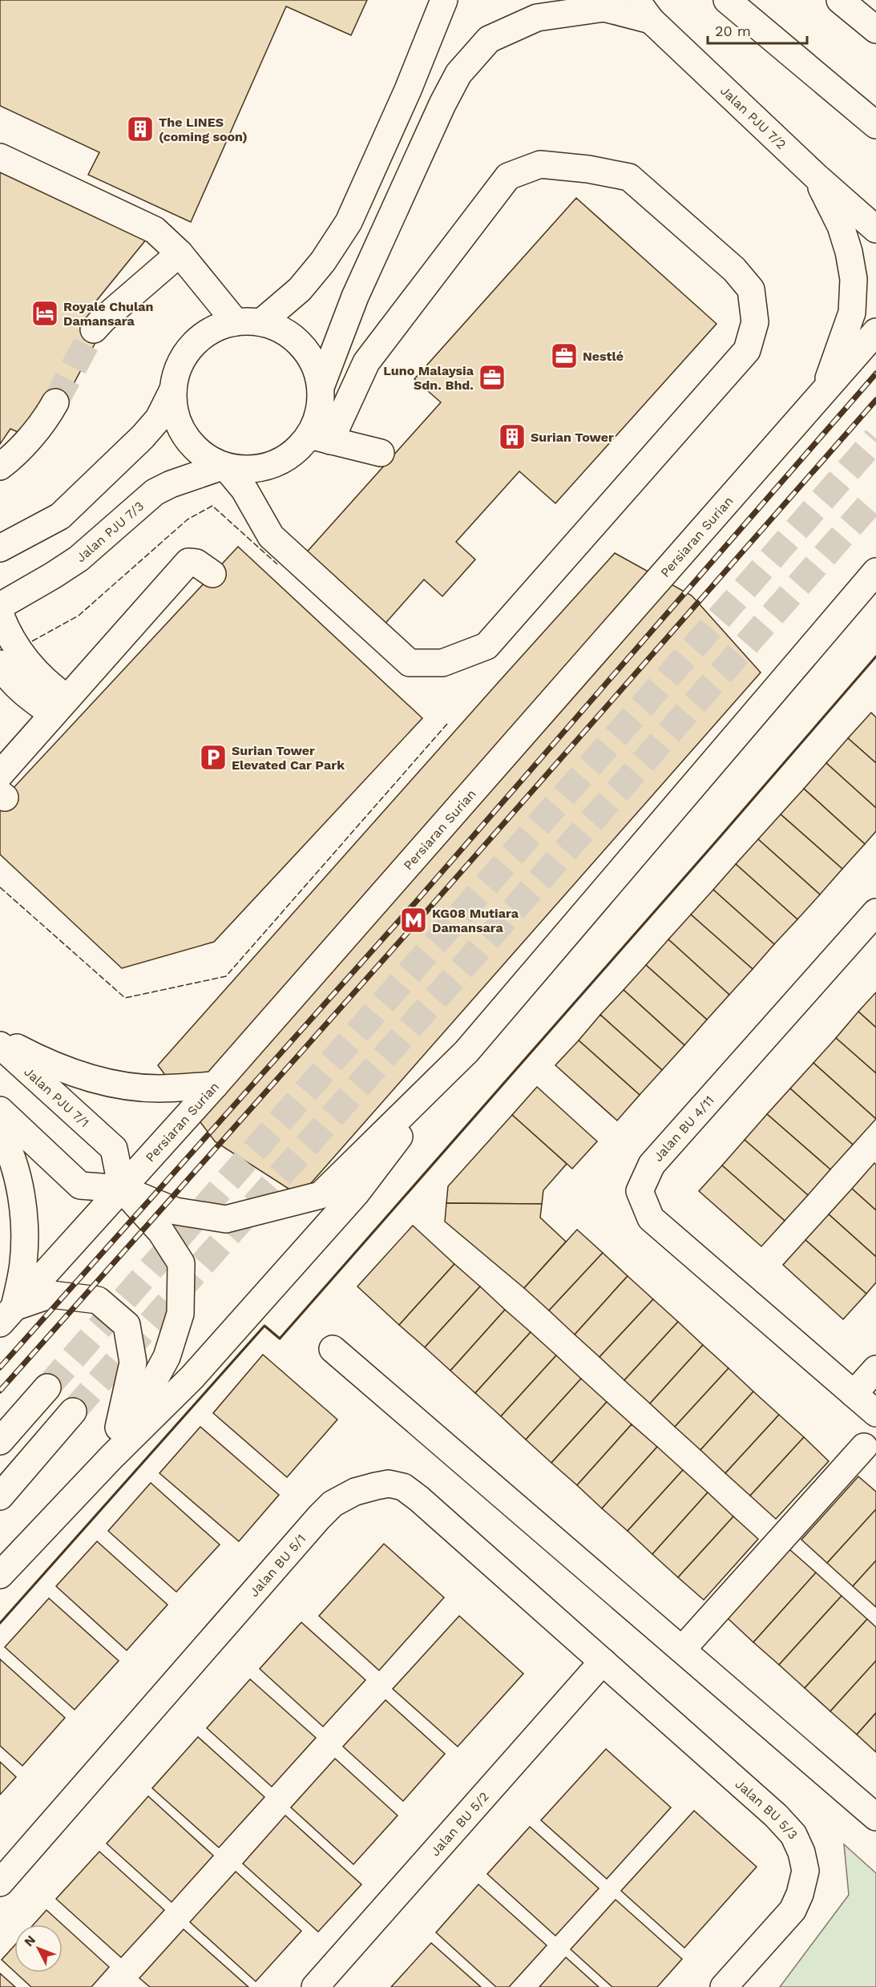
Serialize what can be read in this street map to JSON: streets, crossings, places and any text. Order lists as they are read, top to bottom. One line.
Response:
{"streets":{"street":["Jalan PJU 7/2","Jalan PJU 7/3","Persiaran Surian","Jalan PJU 7/1","Jalan BU 4/11","Jalan BU 5/1","Jalan BU 5/3","Jalan BU 5/2"]},"crossings":[["Persiaran Surian","Jalan PJU 7/1"],["Jalan BU 5/1","Jalan BU 5/3"],["Jalan BU 5/1","Jalan BU 5/2"],["Jalan BU 5/3","Jalan BU 5/2"]],"places":{"building":["The LINES (coming soon)","Surian Tower"],"hotel":["Royale Chulan Damansara"],"office":["Nestlé","Luno Malaysia Sdn. Bhd."],"parking":["Surian Tower Elevated Car Park"],"metro station":["KG08 Mutiara Damansara"]},"scale_bar":"20 m","north":"top left"}
